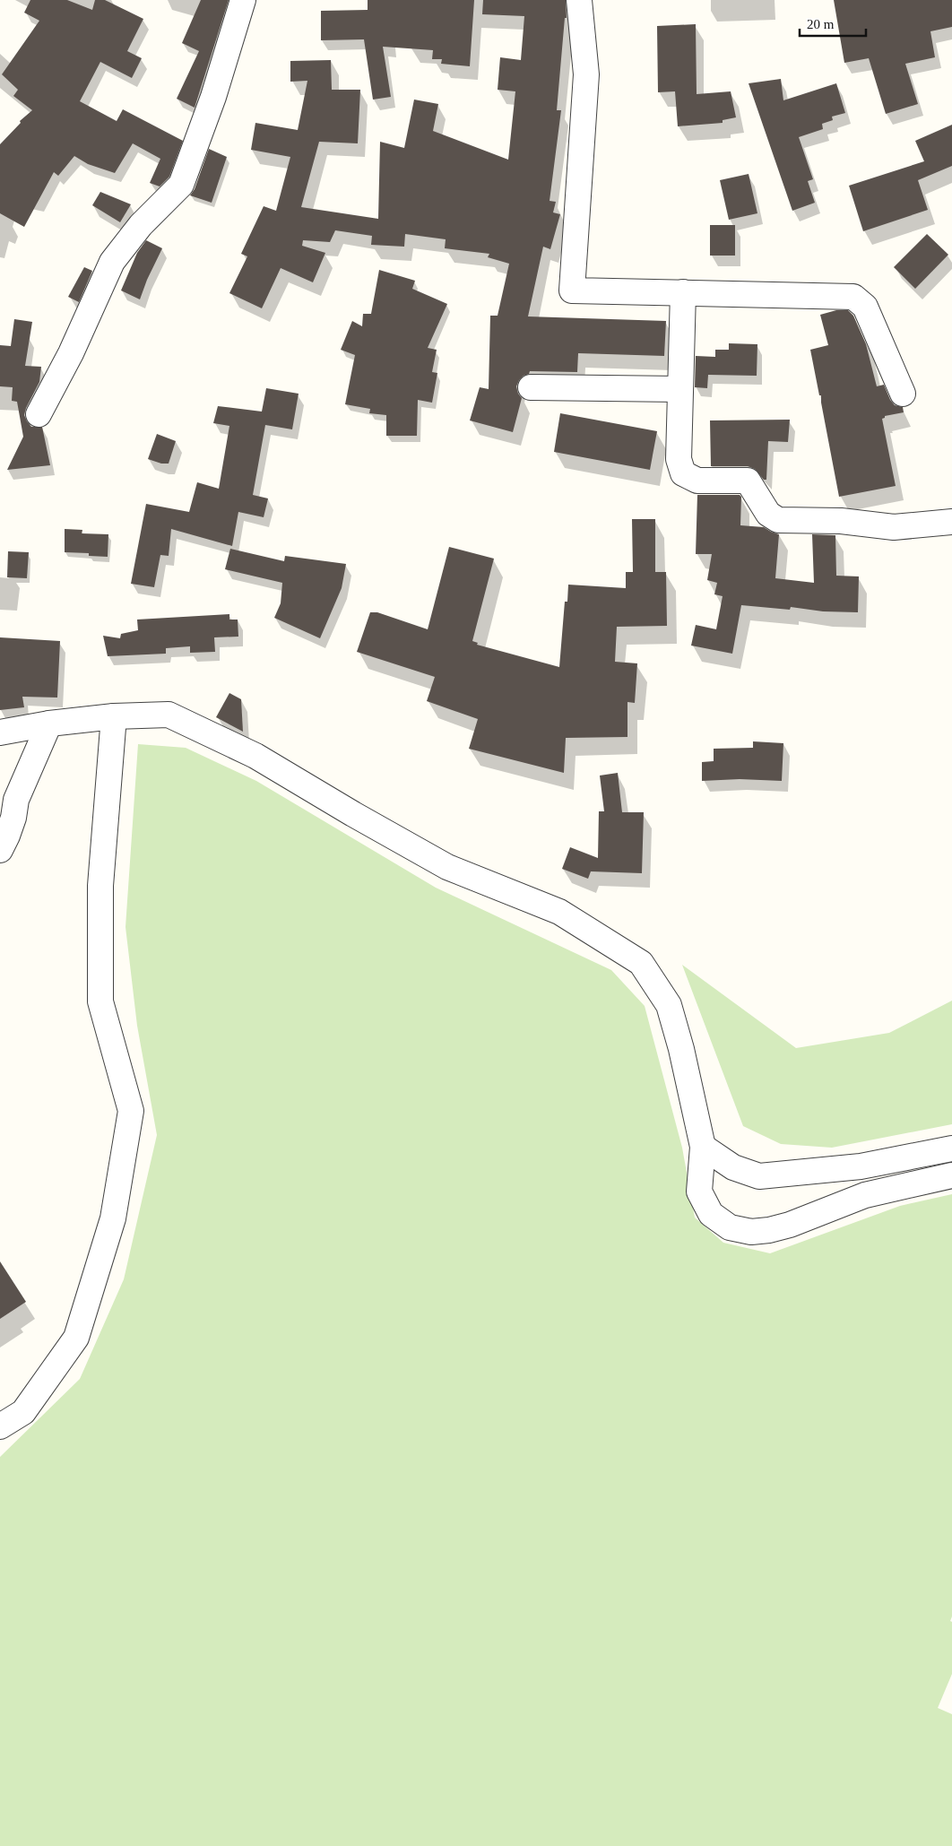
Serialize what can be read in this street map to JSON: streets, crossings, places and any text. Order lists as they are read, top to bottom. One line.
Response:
{"scale_bar":"20 m"}
